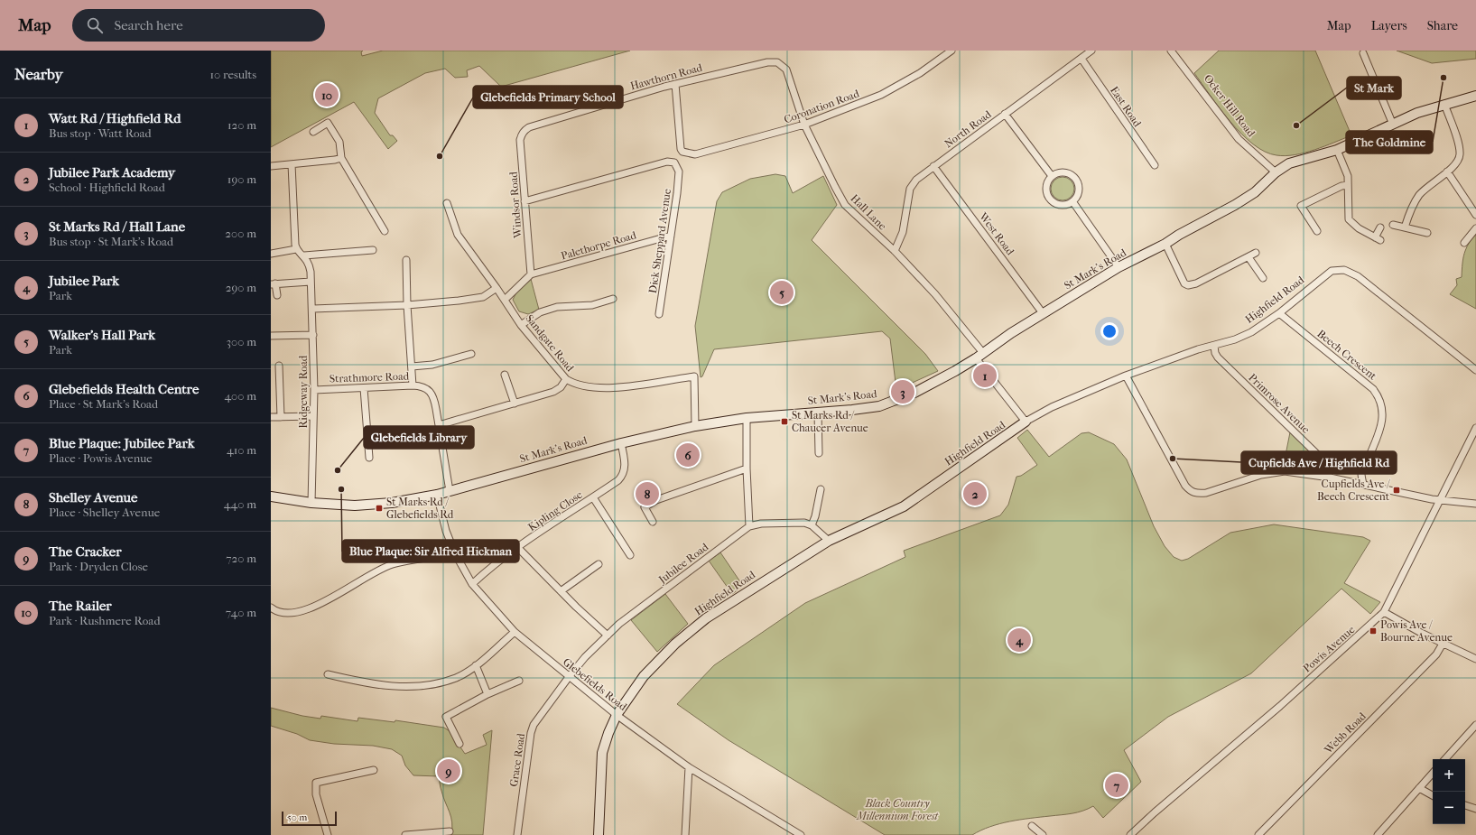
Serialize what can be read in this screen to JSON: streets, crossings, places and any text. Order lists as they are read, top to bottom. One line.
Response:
{"streets":{"street":["Hawthorn Road","Ocker Hill Road","Coronation Road","East Road","North Road","Windsor Road","Hall Lane","West Road","Dick Sheppard Avenue","Palethorpe Road","St Mark's Road","Highfield Road","Sandgate Road","Beech Crescent","Strathmore Road","Ridgeway Road","Primrose Avenue","Kipling Close","Jubilee Road","Powis Avenue","Glebefields Road","Webb Road","Grace Road"]},"crossings":[["Hawthorn Road","Coronation Road"],["Hawthorn Road","Windsor Road"],["Hawthorn Road","Hall Lane"],["Ocker Hill Road","St Mark's Road"],["Coronation Road","Hall Lane"],["East Road","North Road"],["North Road","Hall Lane"],["North Road","West Road"],["Windsor Road","Dick Sheppard Avenue"],["Windsor Road","Palethorpe Road"],["Hall Lane","St Mark's Road"],["Hall Lane","Highfield Road"],["West Road","St Mark's Road"],["Dick Sheppard Avenue","Palethorpe Road"],["St Mark's Road","Sandgate Road"],["St Mark's Road","Strathmore Road"],["St Mark's Road","Ridgeway Road"],["St Mark's Road","Kipling Close"],["St Mark's Road","Glebefields Road"],["Highfield Road","Beech Crescent"],["Highfield Road","Primrose Avenue"],["Highfield Road","Glebefields Road"],["Strathmore Road","Ridgeway Road"],["Kipling Close","Glebefields Road"],["Jubilee Road","Glebefields Road"],["Jubilee Road","Grace Road"],["Glebefields Road","Grace Road"]],"parks":["Black Country Millennium Forest"],"places":{"other":["The Goldmine","St Mark","Glebefields Primary School","Cupfields Ave / Highfield Rd","Glebefields Library","Blue Plaque: Sir Alfred Hickman"],"transit":["St Marks Rd / Chaucer Avenue","Cupfields Ave / Beech Crescent","St Marks Rd / Glebefields Rd","Powis Ave / Bourne Avenue"]},"scale_bar":"50 m","page":{"header":"Map","search":"Search here","nav":["Map","Layers","Share"],"heading":["Nearby","10 results"],"pins":["10","5","1","3","6","2","8","4","9","7"],"list":[{"mark":"1","name":"Watt Rd / Highfield Rd","note":"Bus stop · Watt Road","value":"120 m"},{"mark":"2","name":"Jubilee Park Academy","note":"School · Highfield Road","value":"190 m"},{"mark":"3","name":"St Marks Rd / Hall Lane","note":"Bus stop · St Mark's Road","value":"200 m"},{"mark":"4","name":"Jubilee Park","note":"Park","value":"290 m"},{"mark":"5","name":"Walker's Hall Park","note":"Park","value":"300 m"},{"mark":"6","name":"Glebefields Health Centre","note":"Place · St Mark's Road","value":"400 m"},{"mark":"7","name":"Blue Plaque: Jubilee Park","note":"Place · Powis Avenue","value":"410 m"},{"mark":"8","name":"Shelley Avenue","note":"Place · Shelley Avenue","value":"440 m"},{"mark":"9","name":"The Cracker","note":"Park · Dryden Close","value":"720 m"},{"mark":"10","name":"The Railer","note":"Park · Rushmere Road","value":"740 m"}],"map_buttons":["+","−"],"scale":"50 m"}}
